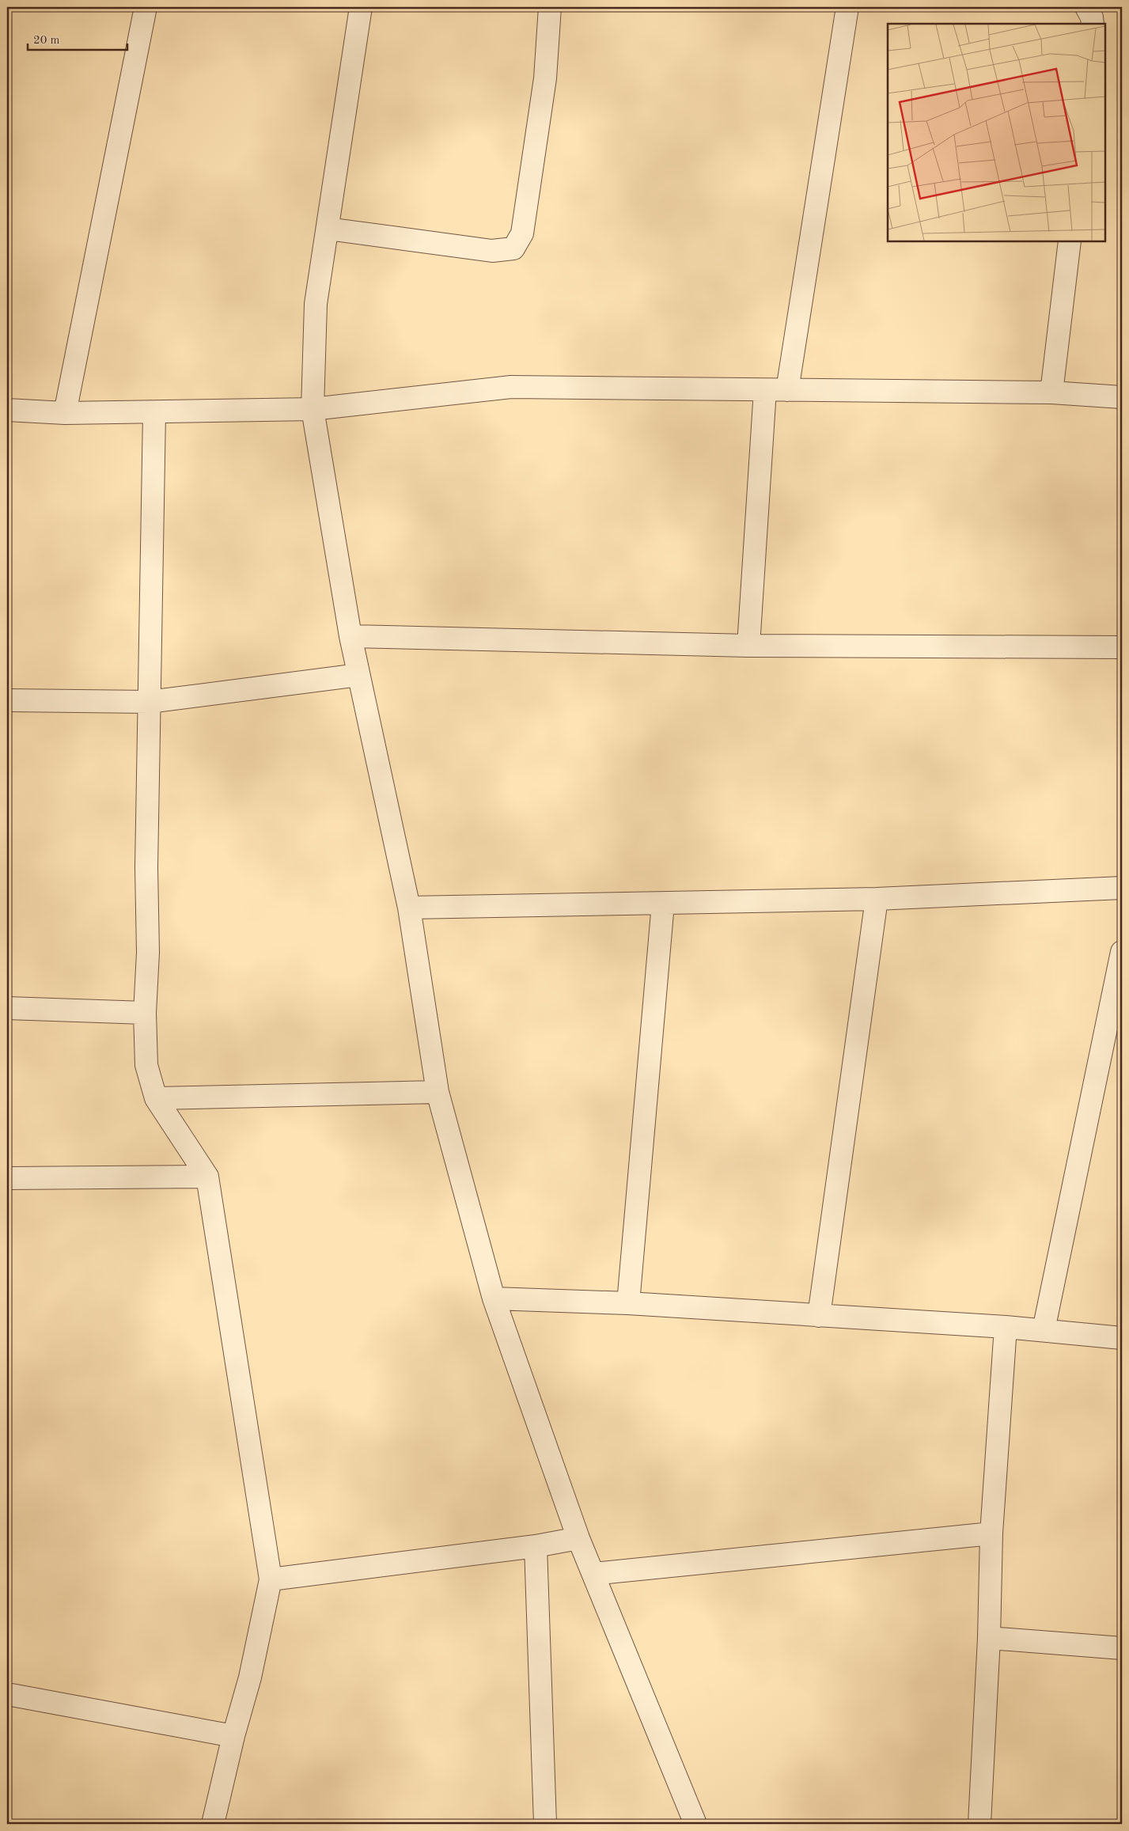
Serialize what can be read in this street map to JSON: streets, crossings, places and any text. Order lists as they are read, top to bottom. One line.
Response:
{"scale_bar":"20 m"}
